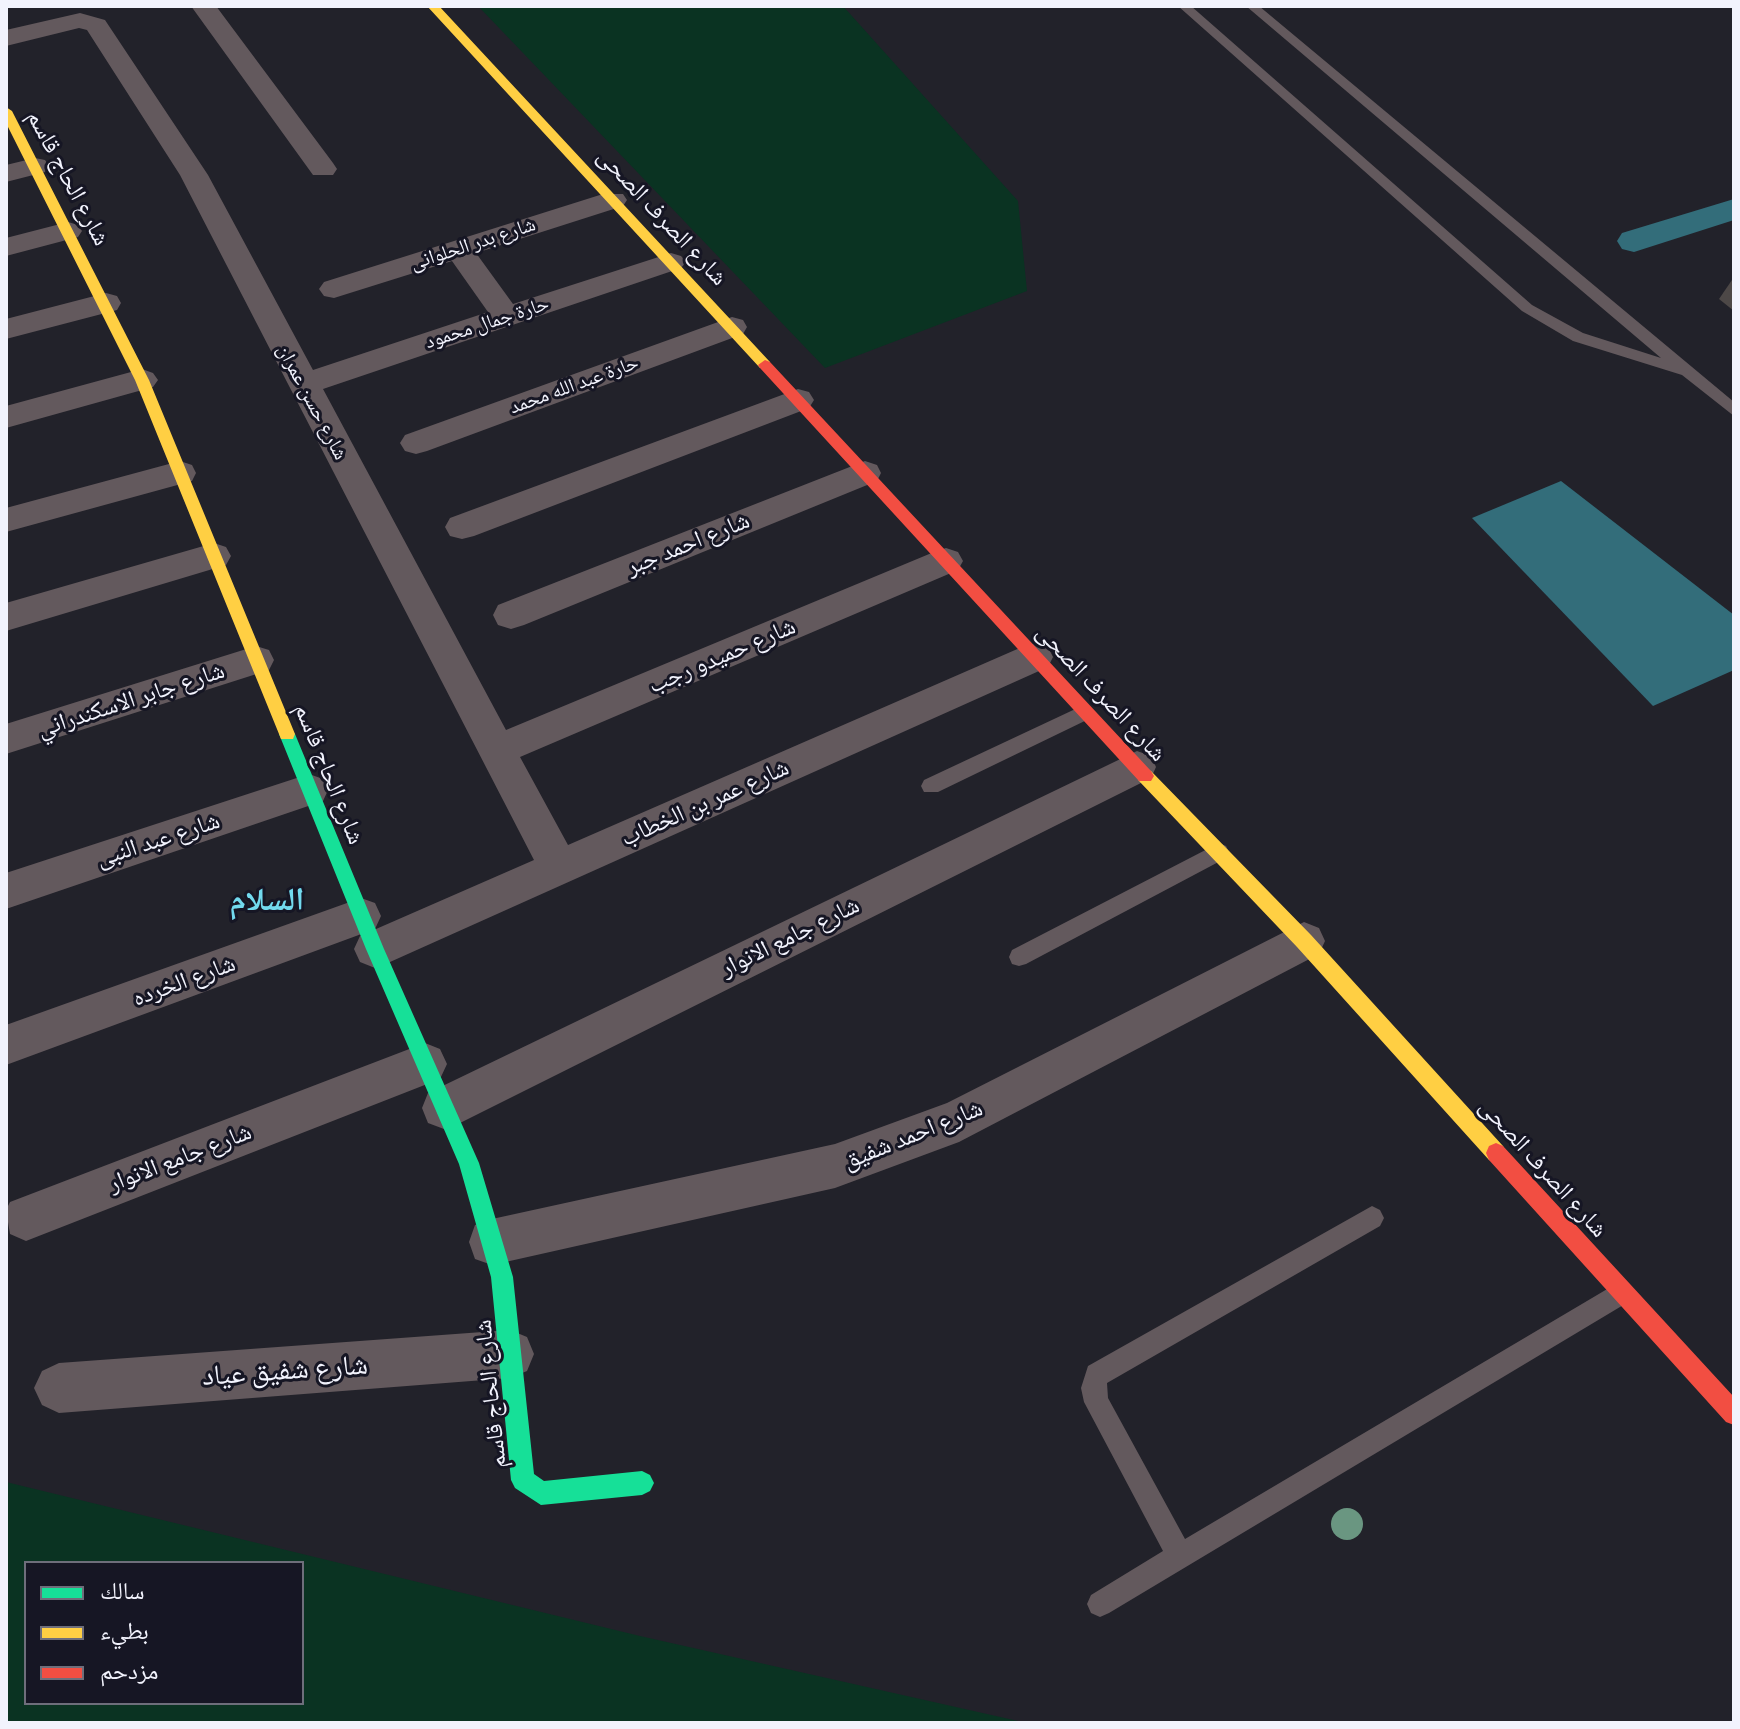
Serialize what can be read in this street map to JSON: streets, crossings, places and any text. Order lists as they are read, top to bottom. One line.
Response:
{"streets":{"street":["شارع الحاج قاسم","شارع الصرف الصحى","شارع بدر الحلوانى","حارة جمال محمود","حارة عبد الله محمد","شارع حسن عمران","شارع احمد جبر","شارع حميدو رجب","شارع جابر الاسكندراني","شارع عمر بن الخطاب","شارع عبد النبى","شارع جامع الانوار","شارع الخرده","شارع احمد شفيق","شارع شفيق عياد"]},"crossings":[["شارع الحاج قاسم","شارع جابر الاسكندراني"],["شارع الحاج قاسم","شارع عمر بن الخطاب"],["شارع الحاج قاسم","شارع عبد النبى"],["شارع الحاج قاسم","شارع جامع الانوار"],["شارع الحاج قاسم","شارع الخرده"],["شارع الحاج قاسم","شارع احمد شفيق"],["شارع الحاج قاسم","شارع شفيق عياد"],["شارع الصرف الصحى","شارع بدر الحلوانى"],["شارع الصرف الصحى","حارة جمال محمود"],["شارع الصرف الصحى","حارة عبد الله محمد"],["شارع الصرف الصحى","شارع احمد جبر"],["شارع الصرف الصحى","شارع حميدو رجب"],["شارع الصرف الصحى","شارع عمر بن الخطاب"],["شارع الصرف الصحى","شارع جامع الانوار"],["شارع الصرف الصحى","شارع احمد شفيق"],["حارة جمال محمود","شارع حسن عمران"],["شارع حسن عمران","شارع حميدو رجب"],["شارع حسن عمران","شارع عمر بن الخطاب"],["شارع عمر بن الخطاب","شارع الخرده"]],"districts":["السلام"],"legend":["سالك","بطيء","مزدحم"]}
